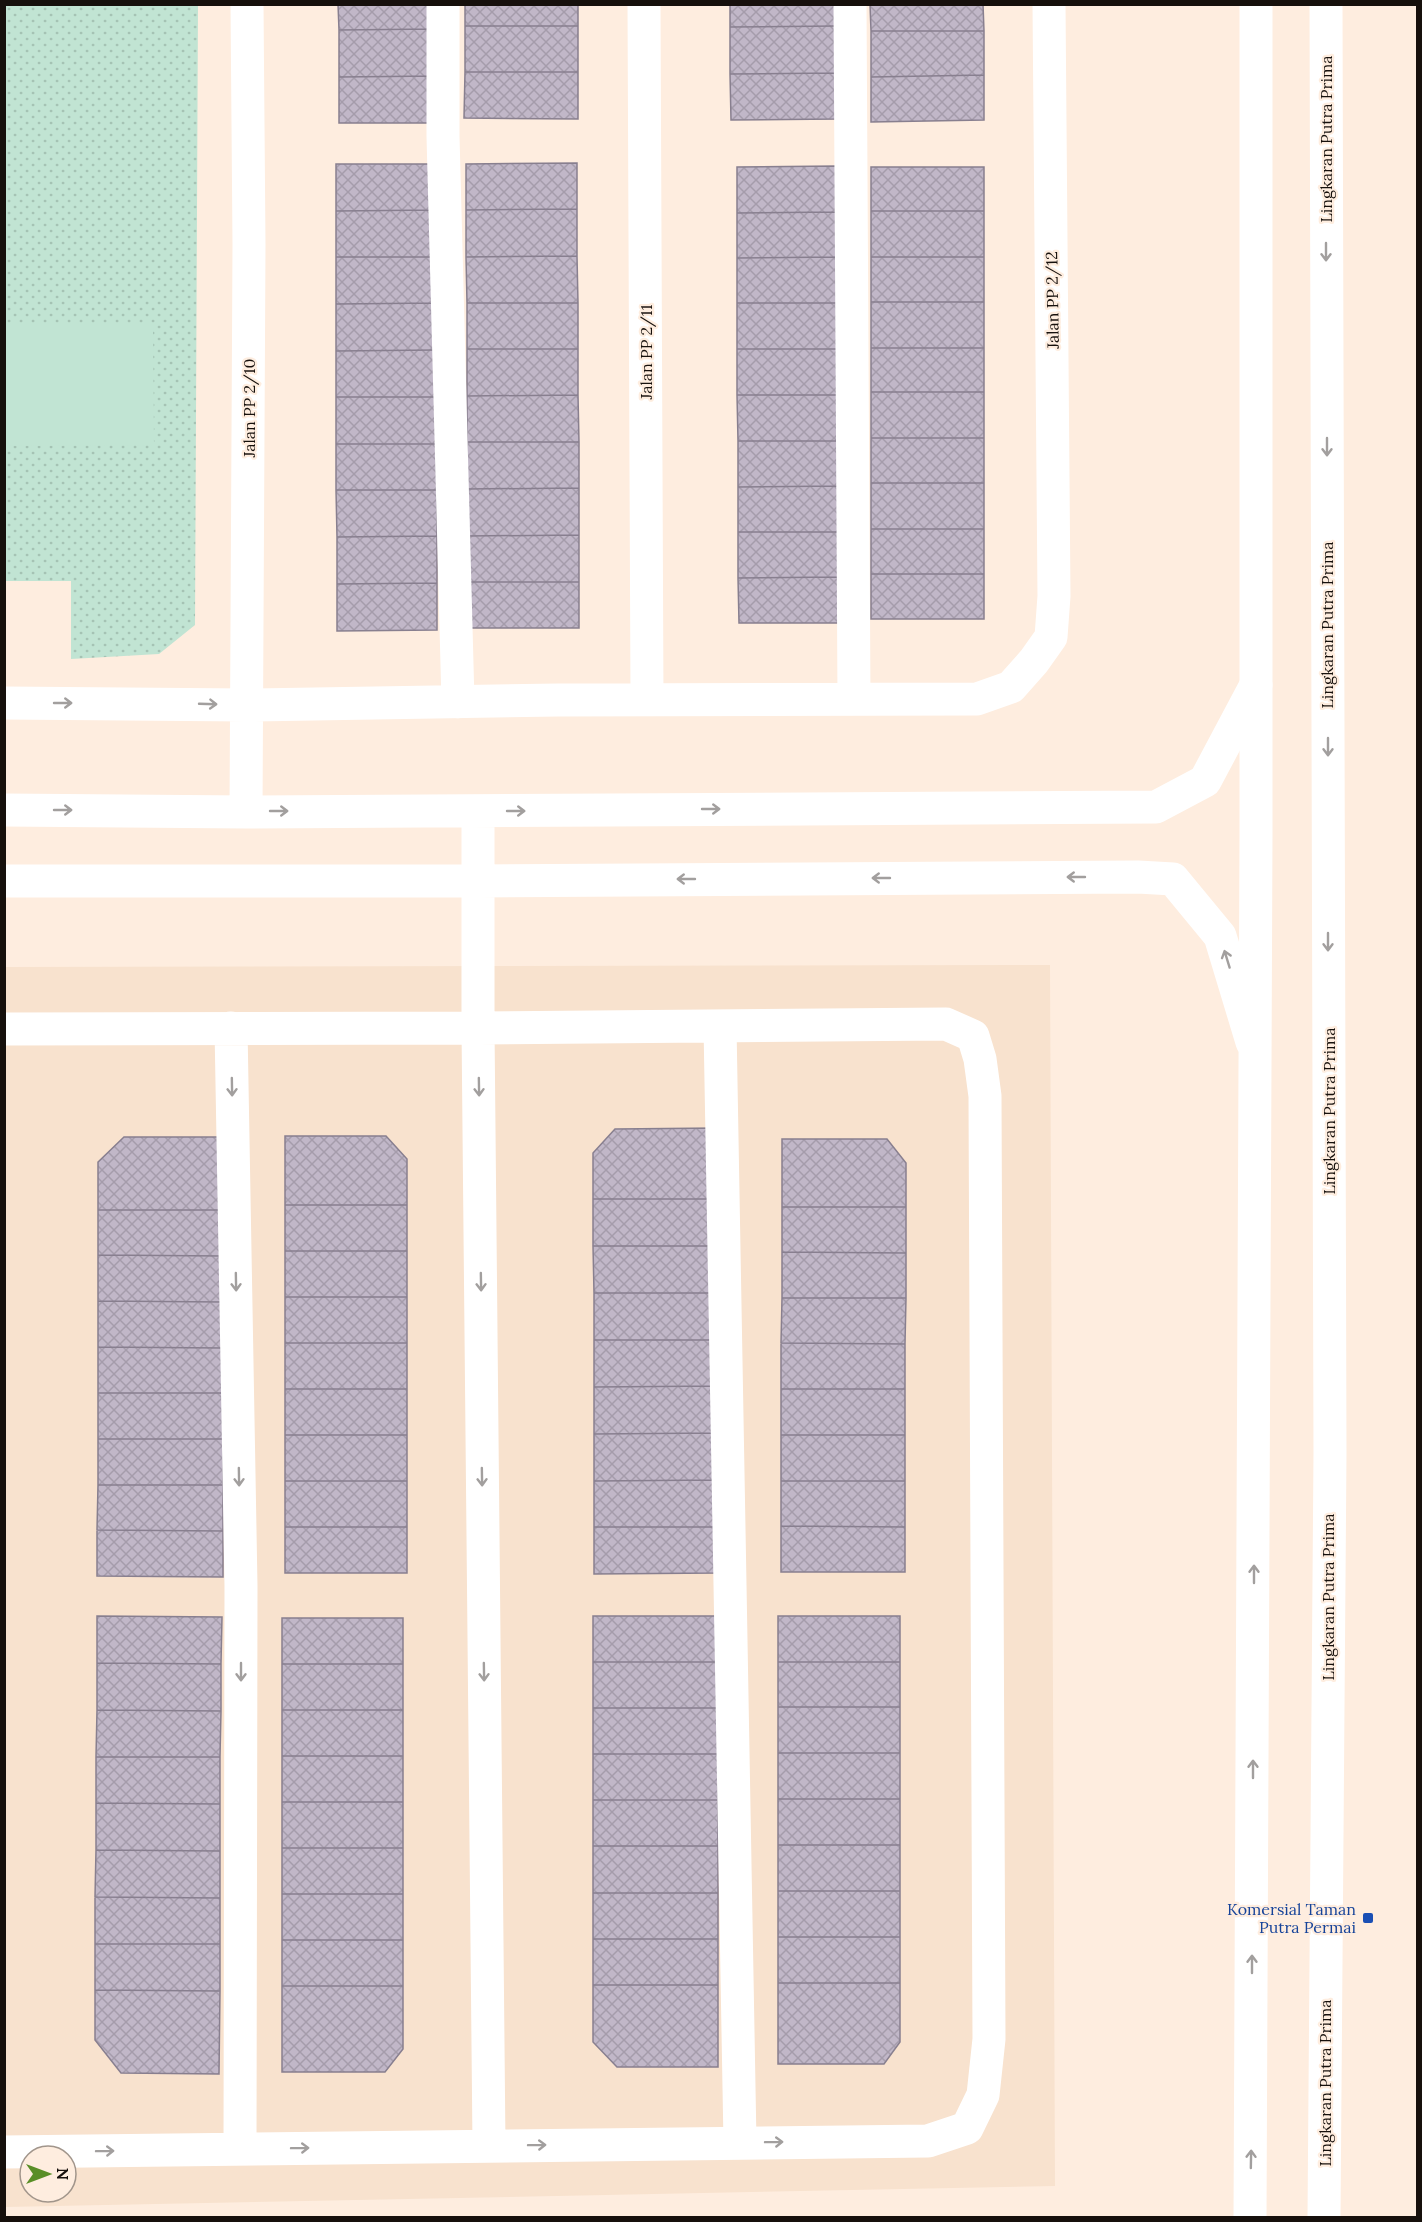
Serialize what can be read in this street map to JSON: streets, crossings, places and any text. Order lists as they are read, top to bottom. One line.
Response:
{"streets":{"street":["Lingkaran Putra Prima","Jalan PP 2/12","Jalan PP 2/11","Jalan PP 2/10"]},"crossings":[["Jalan PP 2/12","Jalan PP 2/11"],["Jalan PP 2/12","Jalan PP 2/10"]],"places":{"transit":["Komersial Taman Putra Permai"]},"north":"right"}
